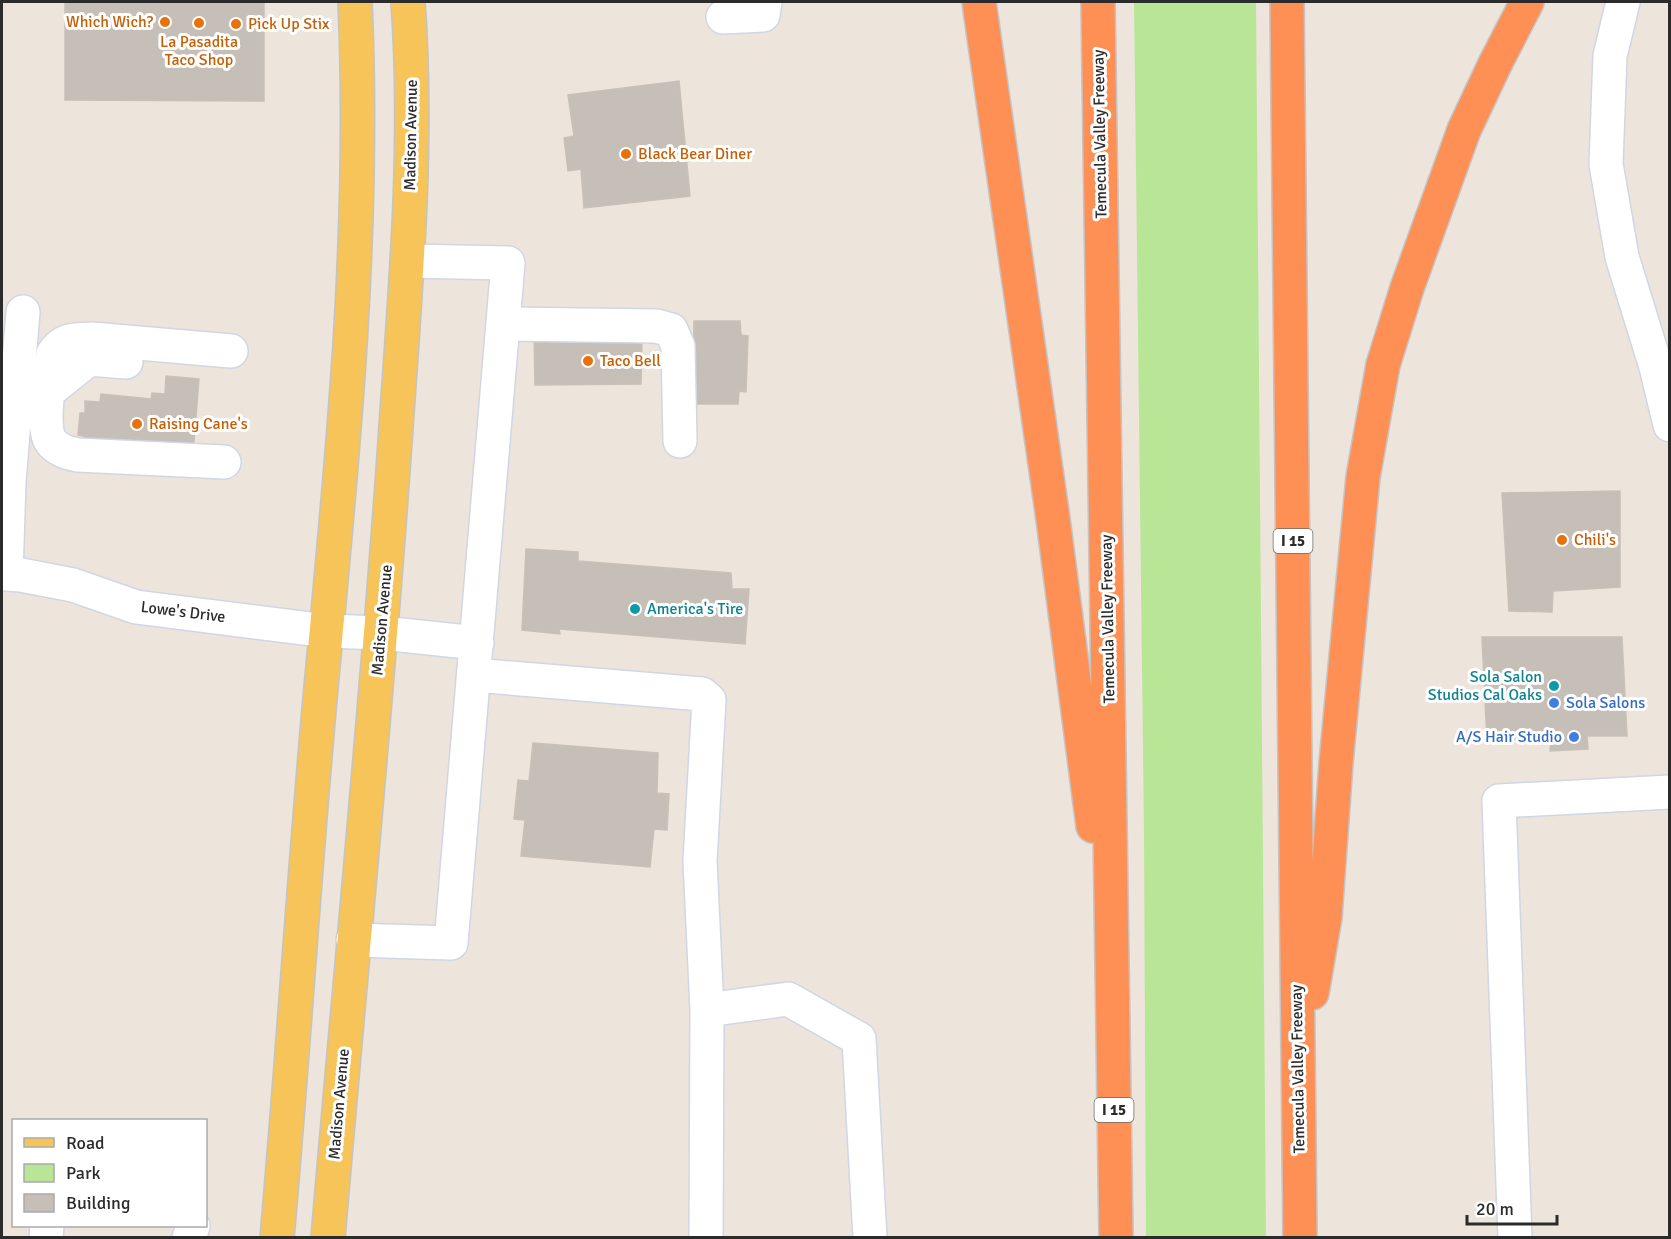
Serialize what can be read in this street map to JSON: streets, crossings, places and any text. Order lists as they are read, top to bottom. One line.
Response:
{"streets":{"highway":["Temecula Valley Freeway","I 15"],"main road":["Madison Avenue"],"lane":["Lowe's Drive"]},"crossings":[["Madison Avenue","Lowe's Drive"]],"places":["Which Wich?","La Pasadita Taco Shop","Pick Up Stix","Black Bear Diner","Taco Bell","Raising Cane's","Chili's","America's Tire","Sola Salon Studios Cal Oaks","Sola Salons","A/S Hair Studio"],"legend":["Road","Park","Building"],"scale_bar":"20 m"}
